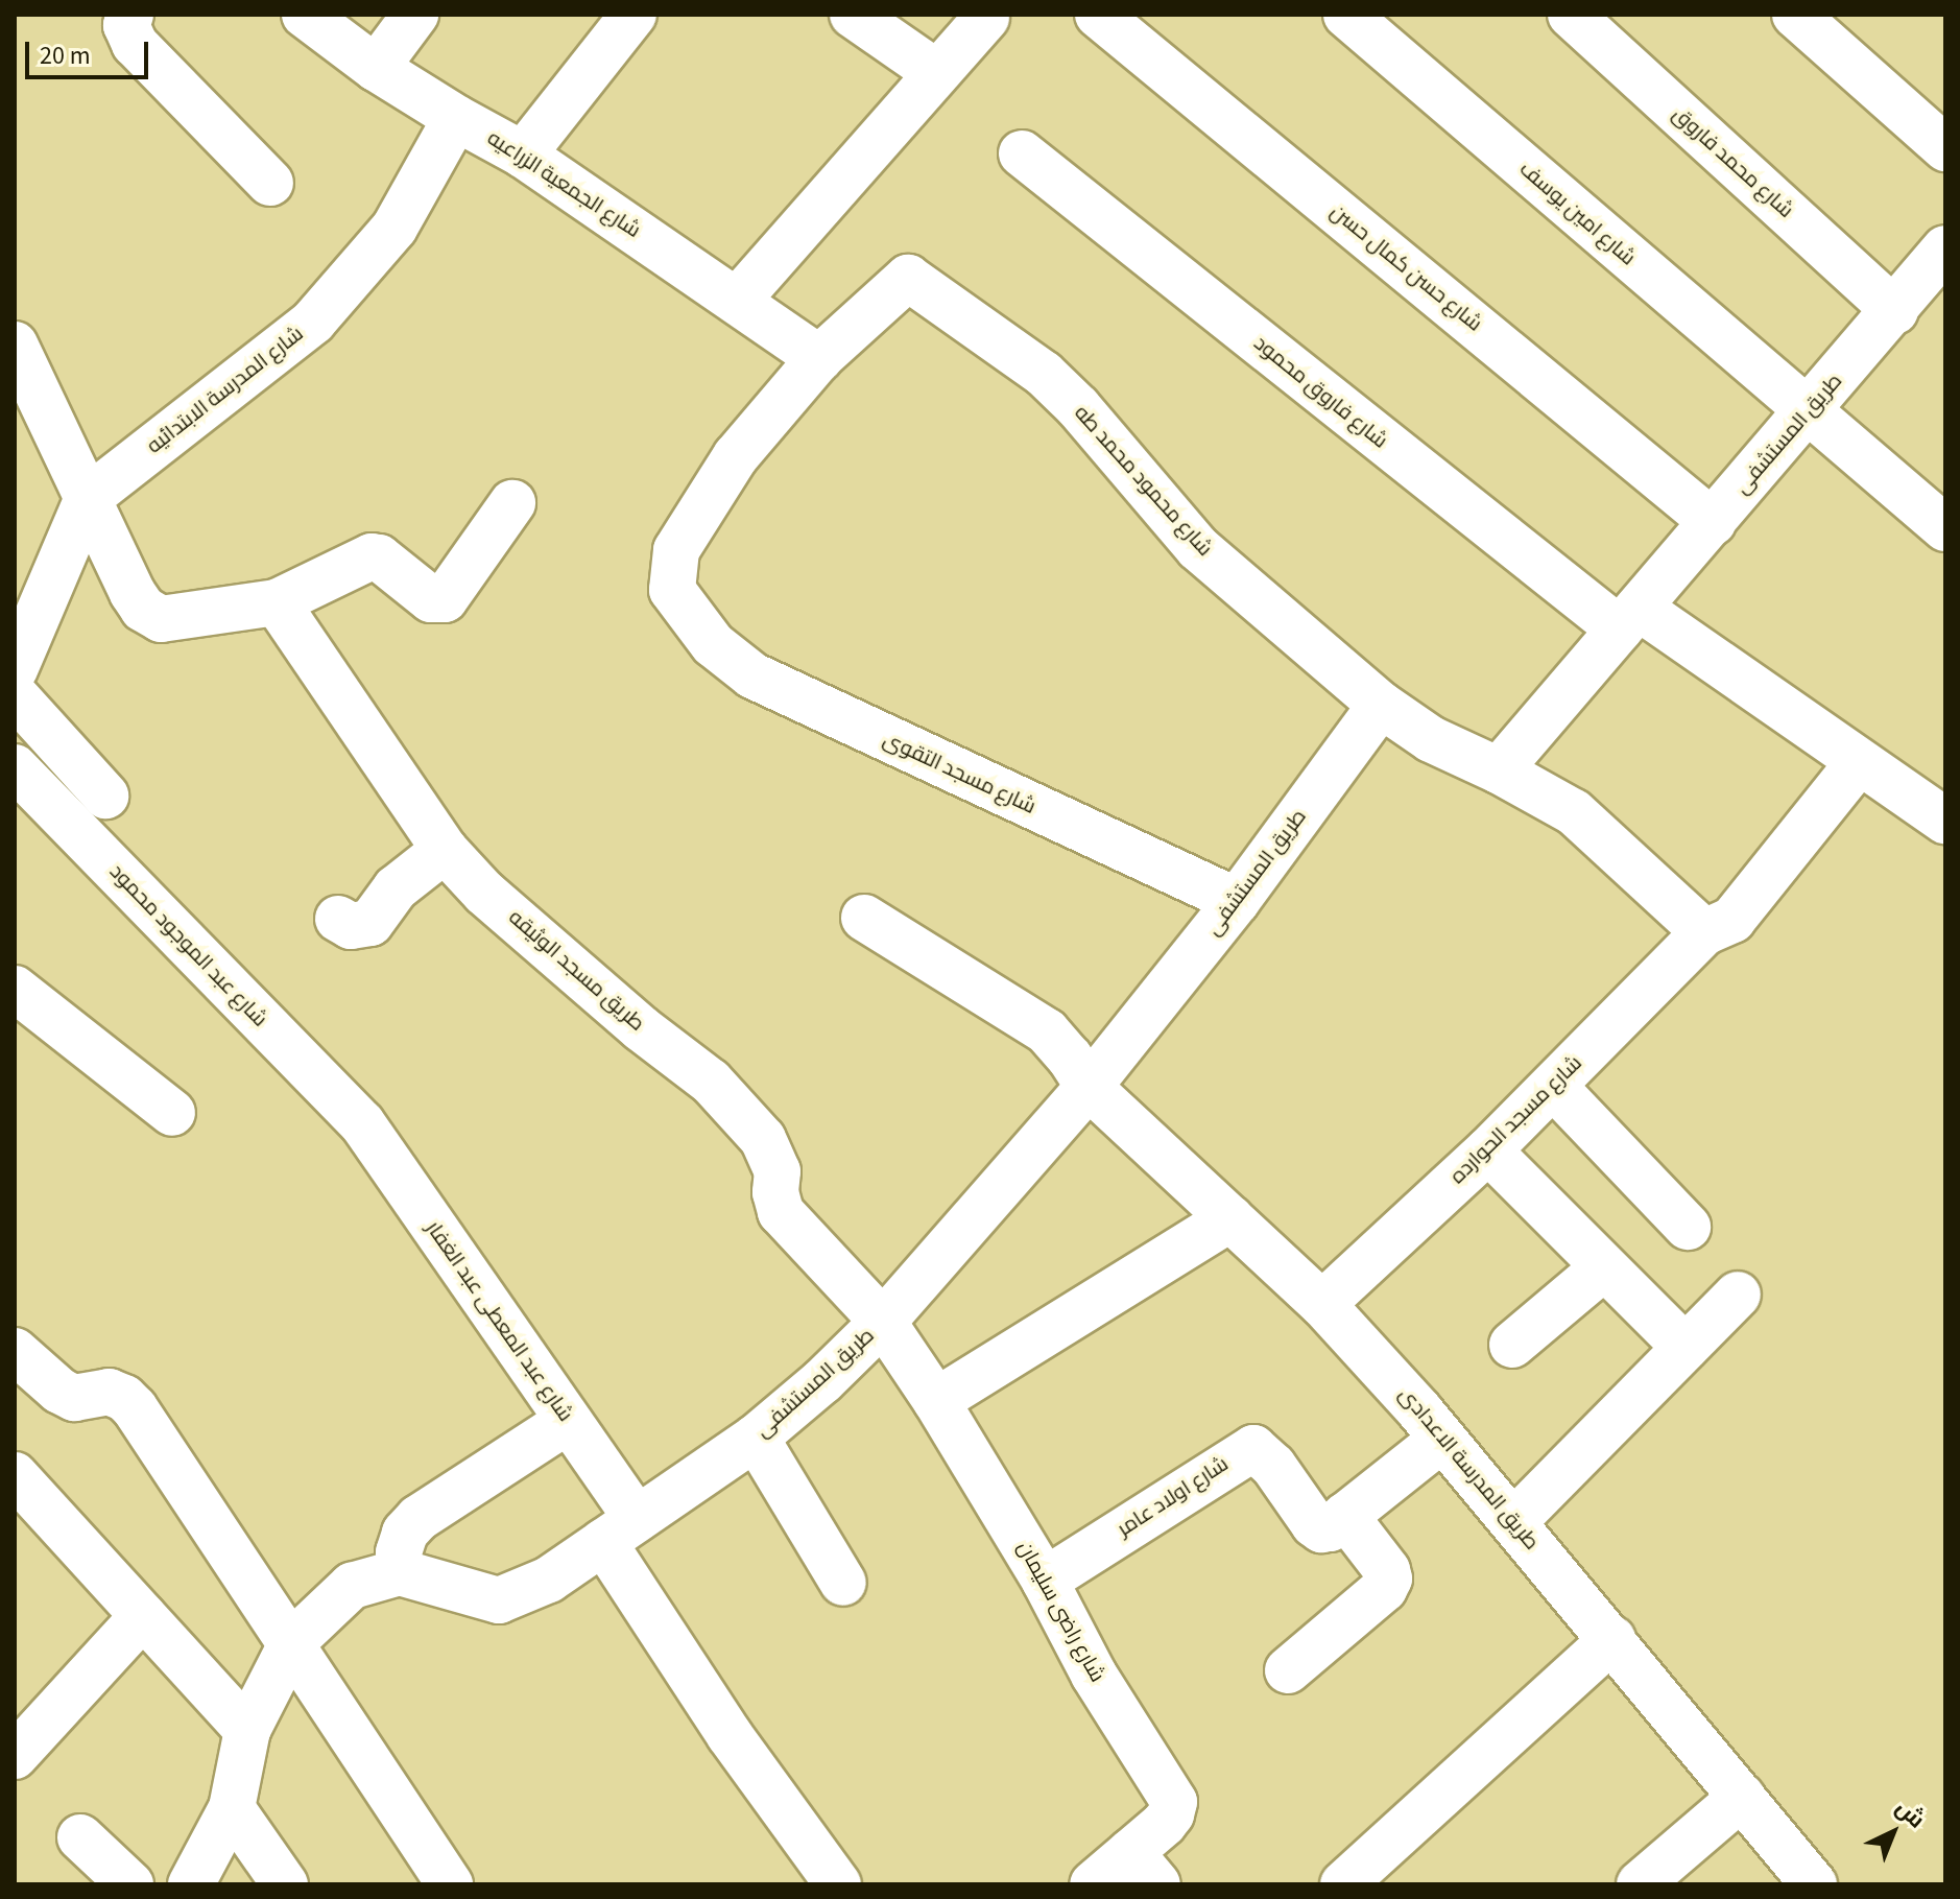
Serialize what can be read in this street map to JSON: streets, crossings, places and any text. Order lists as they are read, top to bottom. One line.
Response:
{"streets":{"street":["شارع محمد فاروق","شارع الجمعية الزراعيه","شارع امين يوسف","شارع حسن كمال حسن","شارع المدرسة الابتدائيه","شارع فاروق محمود","طريق المستشفى","شارع محمود محمد طه","شارع مسجد التقوى","شارع عبد الموجود محمود","طريق مسجد الوثيقه","شارع مسجد الحوارده","شارع عبد المعطى عبد الغفار","طريق المدرسة الاعدادى","شارع اولاد عامر","شارع راضى سليمان"]},"crossings":[["شارع محمد فاروق","طريق المستشفى"],["شارع الجمعية الزراعيه","شارع المدرسة الابتدائيه"],["شارع الجمعية الزراعيه","شارع مسجد التقوى"],["شارع امين يوسف","طريق المستشفى"],["شارع حسن كمال حسن","طريق المستشفى"],["شارع فاروق محمود","طريق المستشفى"],["شارع فاروق محمود","شارع مسجد الحوارده"],["طريق المستشفى","شارع محمود محمد طه"],["طريق المستشفى","شارع مسجد التقوى"],["طريق المستشفى","طريق مسجد الوثيقه"],["طريق المستشفى","شارع عبد المعطى عبد الغفار"],["طريق المستشفى","طريق المدرسة الاعدادى"],["طريق المستشفى","شارع راضى سليمان"],["شارع محمود محمد طه","شارع مسجد التقوى"],["شارع محمود محمد طه","شارع مسجد الحوارده"],["شارع عبد الموجود محمود","شارع عبد المعطى عبد الغفار"],["طريق مسجد الوثيقه","شارع راضى سليمان"],["شارع مسجد الحوارده","طريق المدرسة الاعدادى"],["شارع اولاد عامر","شارع راضى سليمان"]],"scale_bar":"20 m","north":"top right"}
